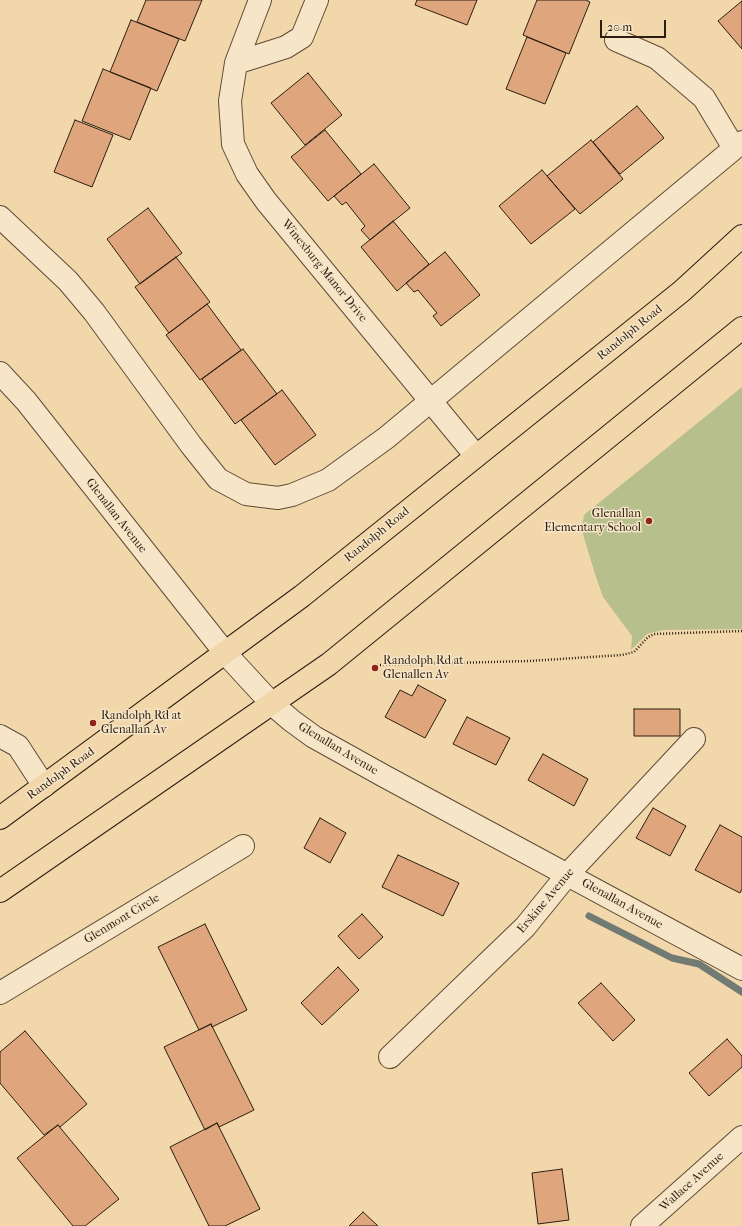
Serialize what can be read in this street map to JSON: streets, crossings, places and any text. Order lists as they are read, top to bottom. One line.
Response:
{"streets":{"main road":["Randolph Road"],"street":["Winexburg Manor Drive","Glenallan Avenue","Erskine Avenue","Glenmont Circle","Wallace Avenue"]},"crossings":[["Winexburg Manor Drive","Randolph Road"],["Randolph Road","Glenallan Avenue"],["Glenallan Avenue","Erskine Avenue"]],"places":["Glenallan Elementary School","Randolph Rd at Glenallen Av","Randolph Rd at Glenallan Av"],"scale_bar":"20 m"}
